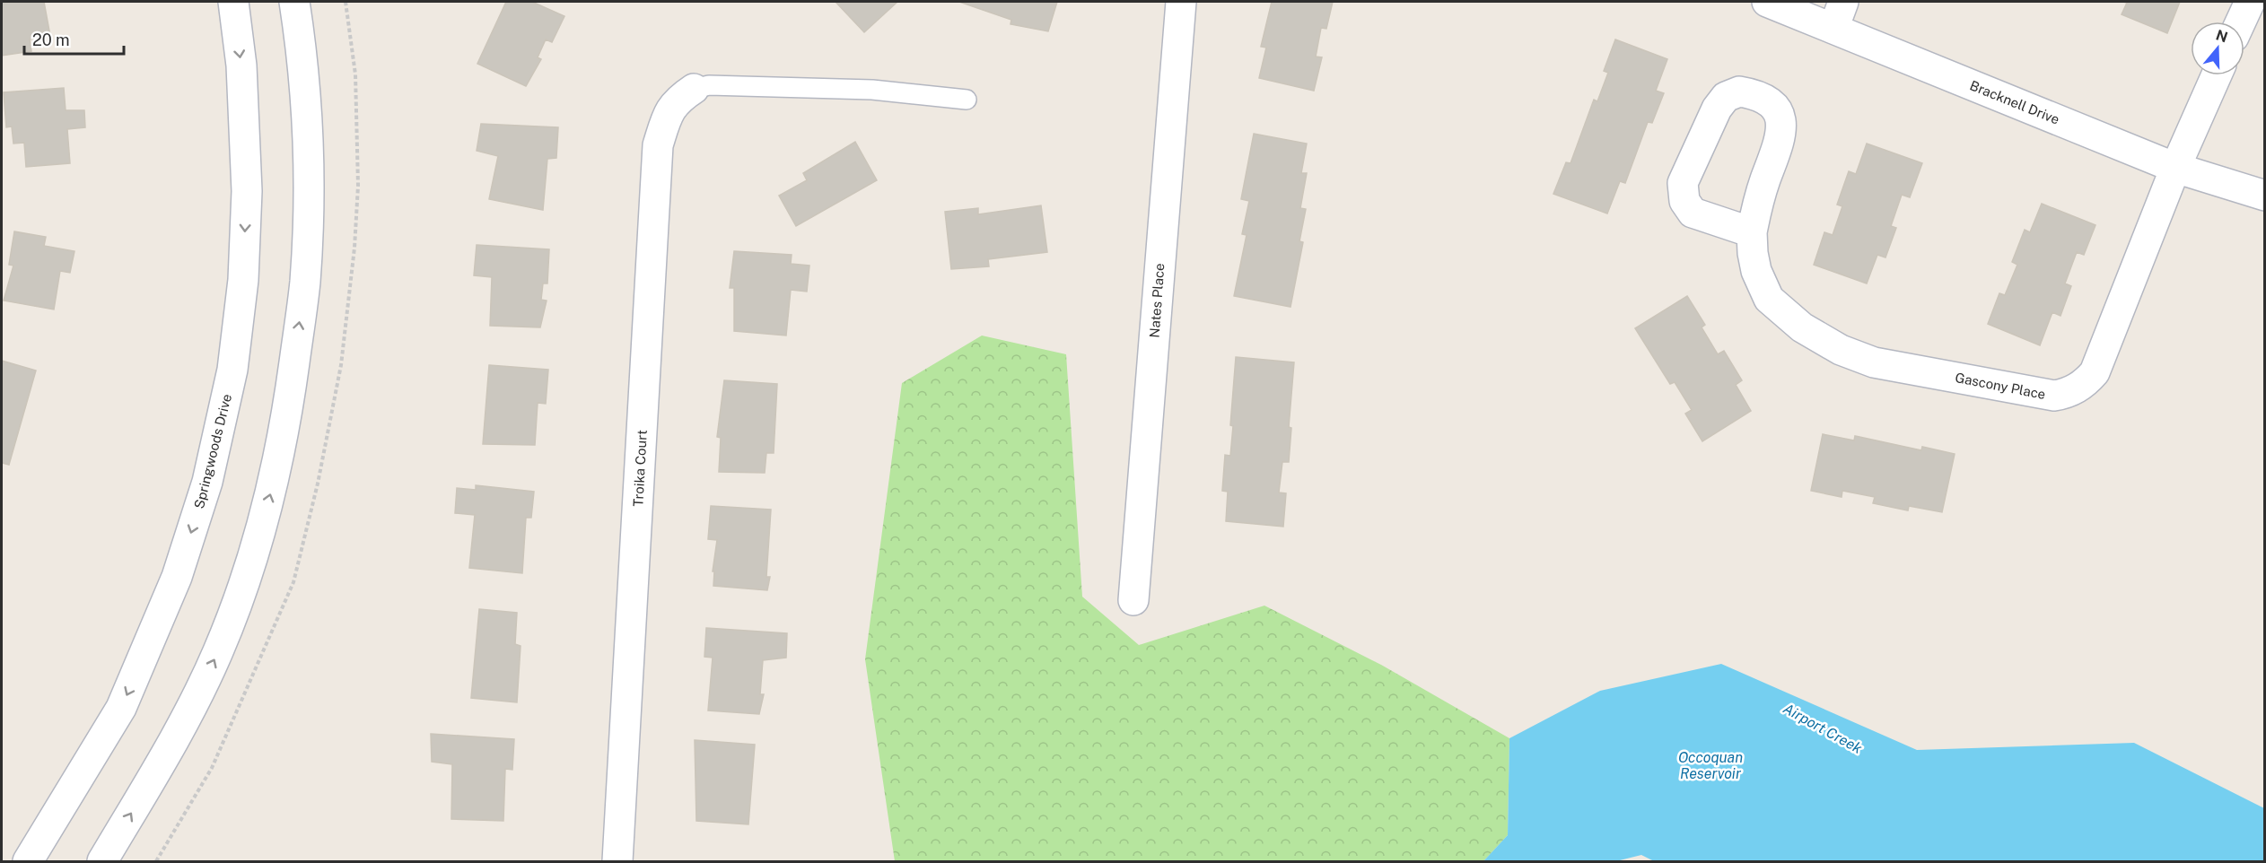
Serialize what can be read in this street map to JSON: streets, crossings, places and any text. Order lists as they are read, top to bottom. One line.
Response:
{"streets":{"street":["Bracknell Drive","Nates Place","Gascony Place","Springwoods Drive","Troika Court"]},"crossings":[["Bracknell Drive","Gascony Place"]],"water":["Airport Creek","Occoquan Reservoir"],"scale_bar":"20 m","north":"top"}
